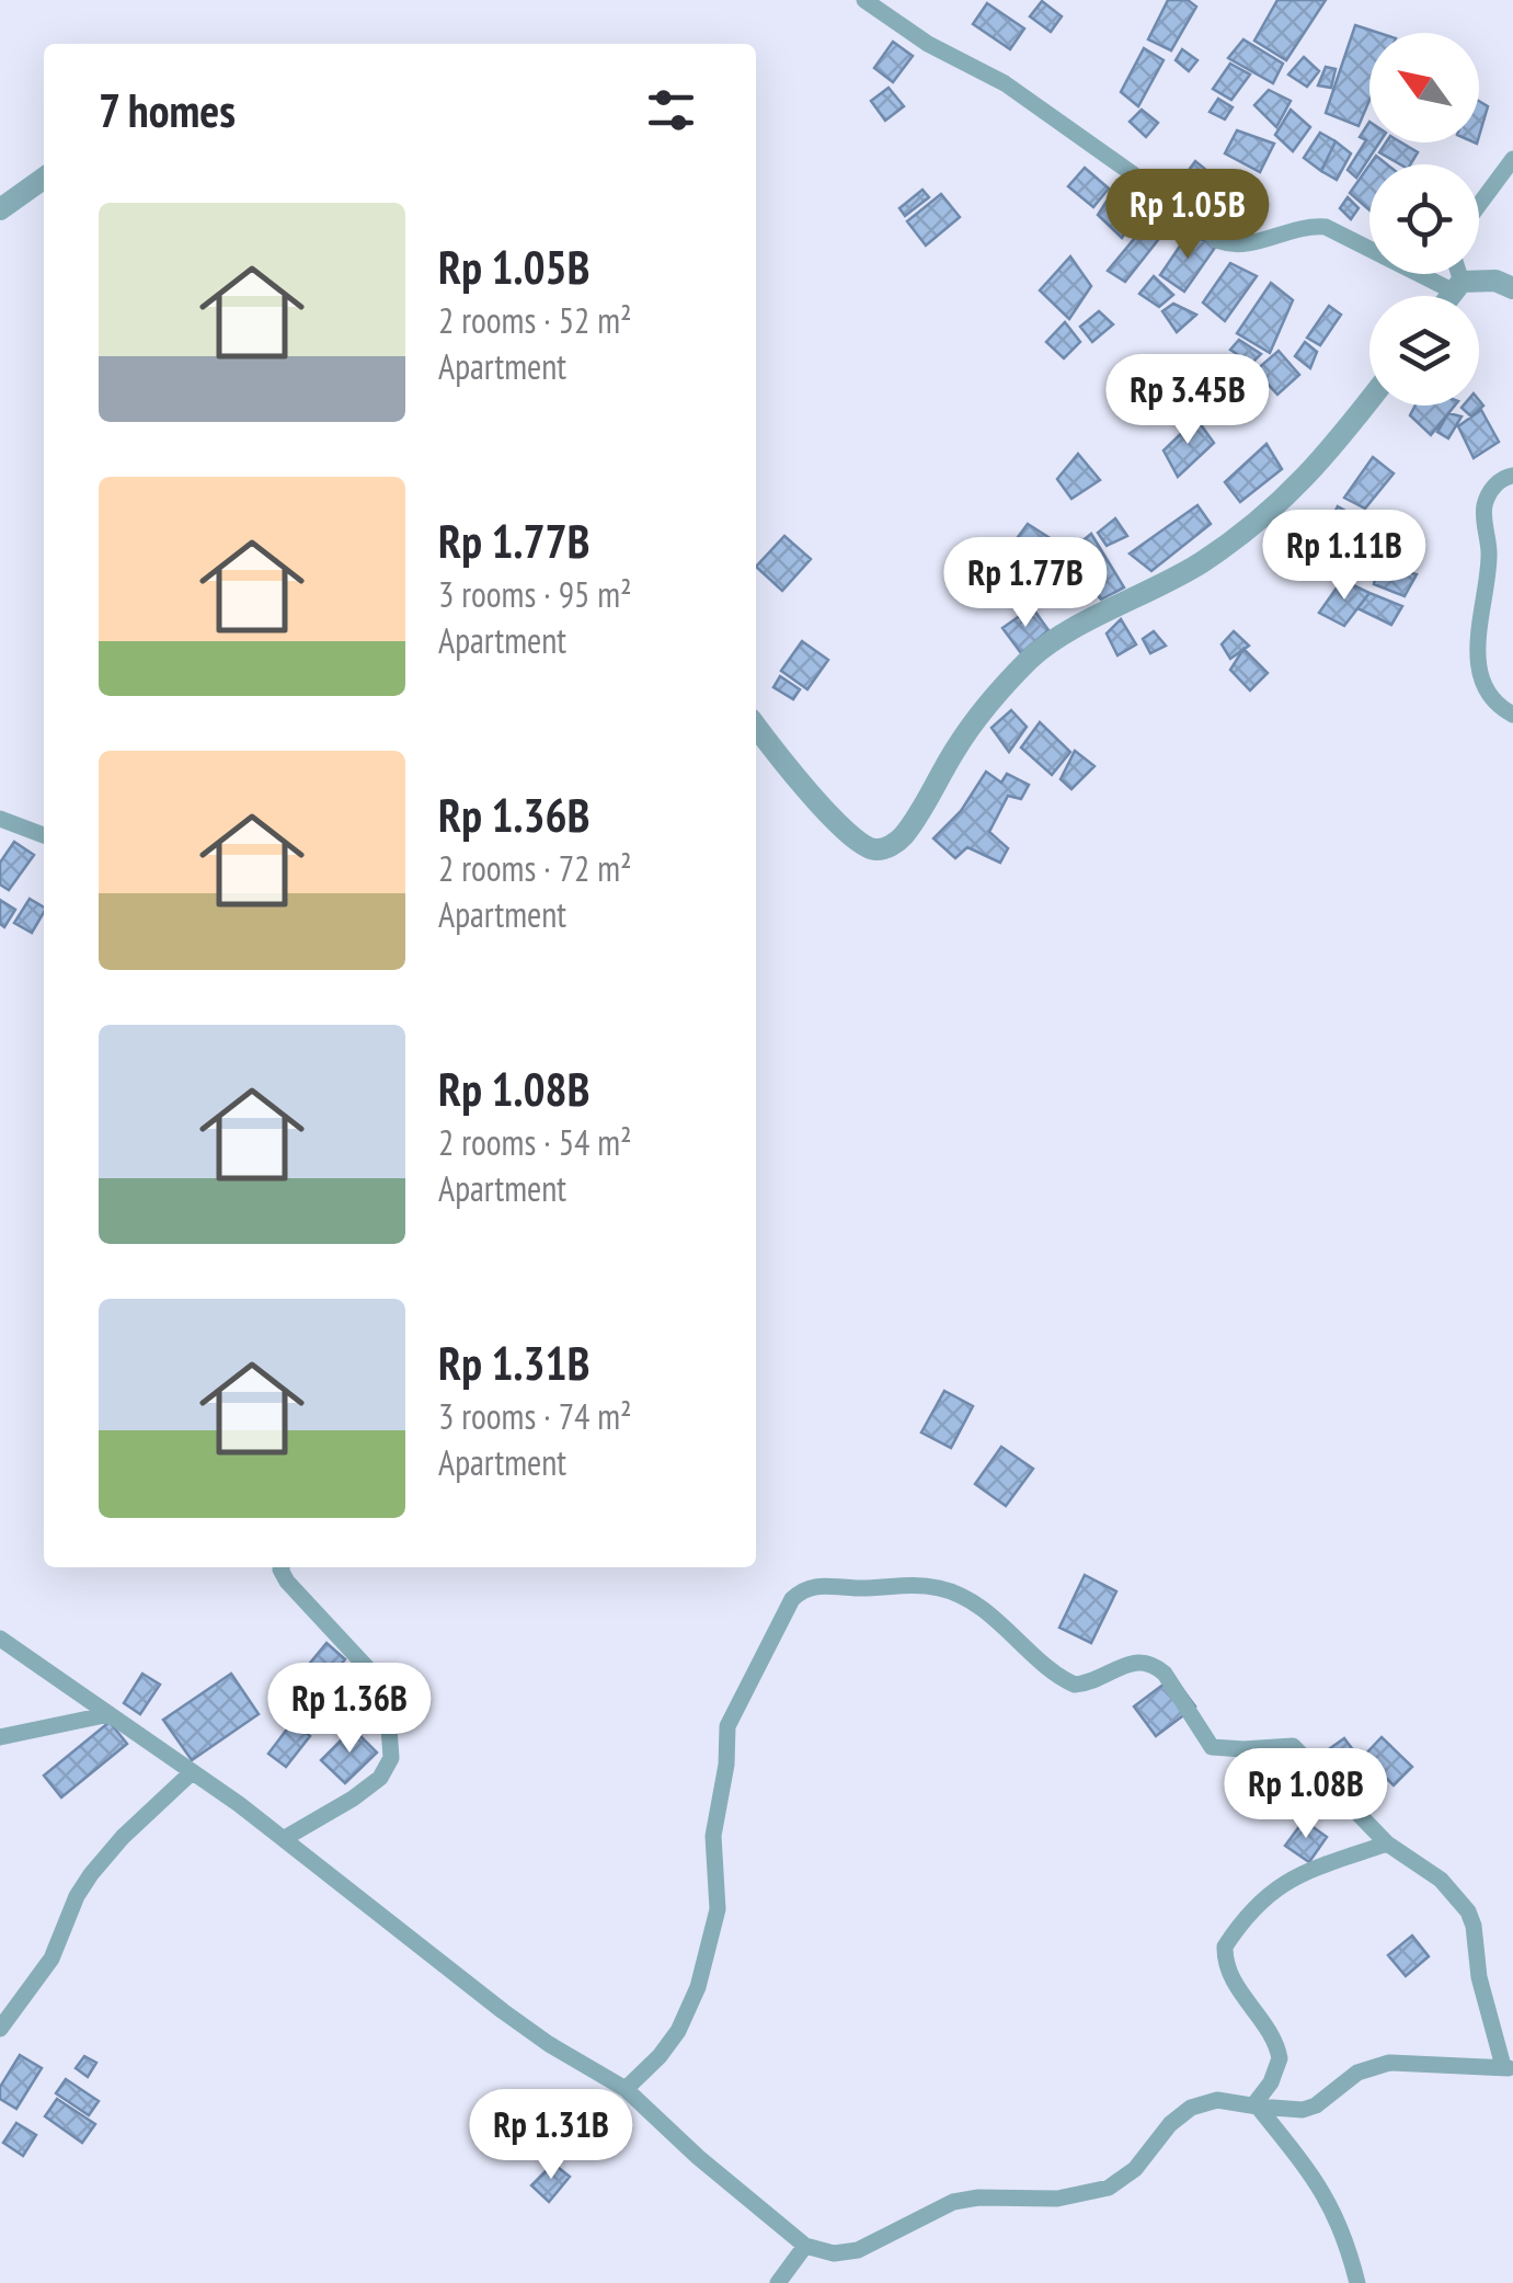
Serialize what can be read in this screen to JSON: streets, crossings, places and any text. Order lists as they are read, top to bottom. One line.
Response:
{"north":"top left","page":{"heading":"7 homes","price":["Rp 1.05B","Rp 3.45B","Rp 1.11B","Rp 1.77B","Rp 1.36B","Rp 1.08B","Rp 1.31B"],"list":[{"name":"Rp 1.05B","note":"2 rooms · 52 m² · Apartment"},{"name":"Rp 1.77B","note":"3 rooms · 95 m² · Apartment"},{"name":"Rp 1.36B","note":"2 rooms · 72 m² · Apartment"},{"name":"Rp 1.08B","note":"2 rooms · 54 m² · Apartment"},{"name":"Rp 1.31B","note":"3 rooms · 74 m² · Apartment"}]}}
